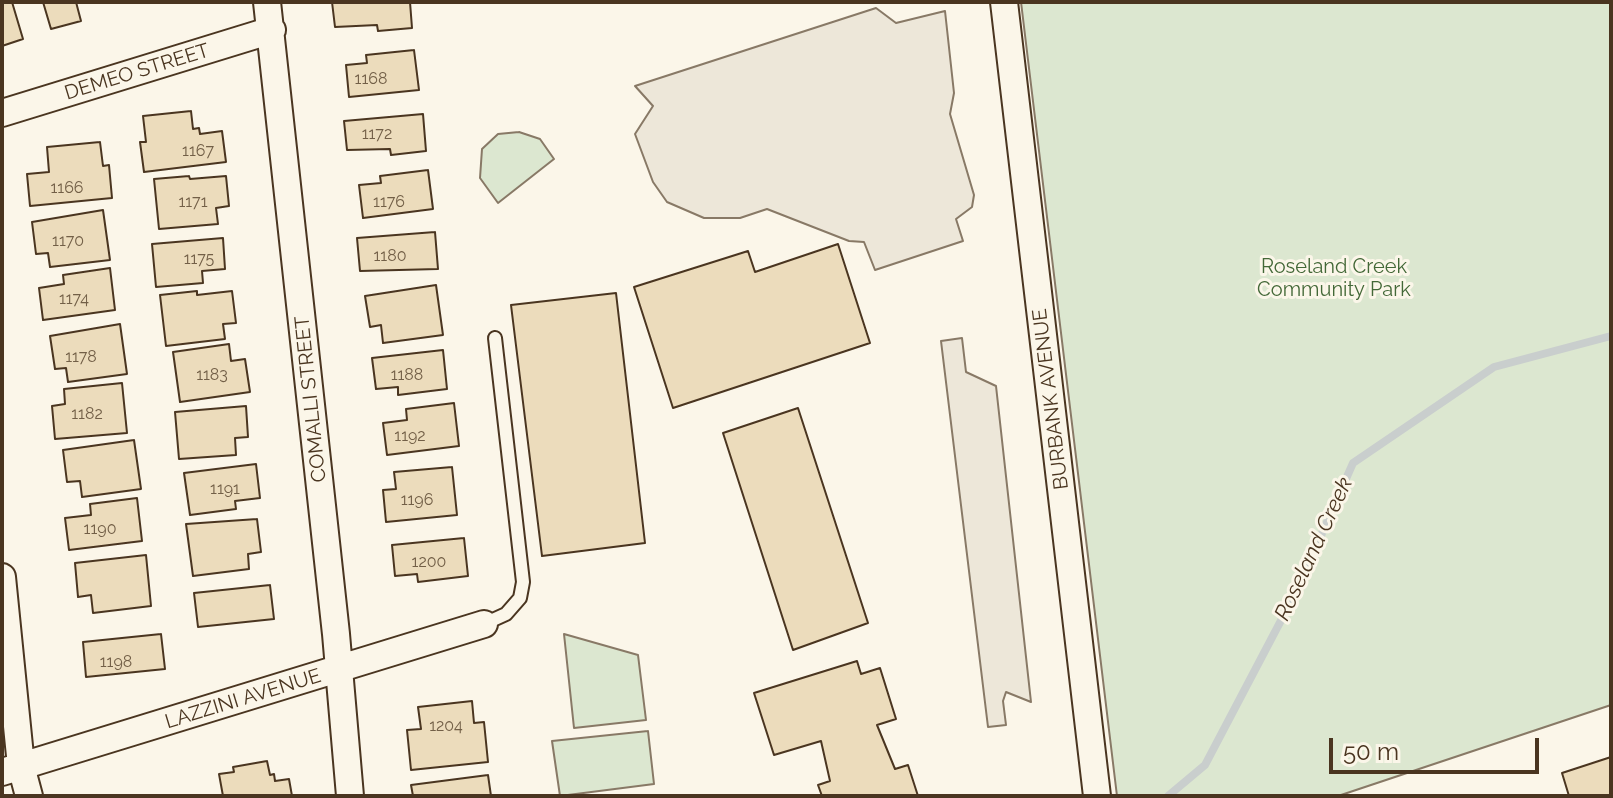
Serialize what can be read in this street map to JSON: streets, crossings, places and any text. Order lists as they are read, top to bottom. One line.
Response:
{"streets":{"street":["DEMEO STREET","COMALLI STREET","BURBANK AVENUE","LAZZINI AVENUE"]},"crossings":[["DEMEO STREET","COMALLI STREET"],["COMALLI STREET","LAZZINI AVENUE"]],"water":["Roseland Creek"],"parks":["Roseland Creek Community Park"],"house_numbers":["1168","1172","1167","1166","1171","1176","1170","1180","1175","1174","1178","1183","1188","1182","1192","1191","1196","1190","1200","1198","1204"],"scale_bar":"50 m"}
